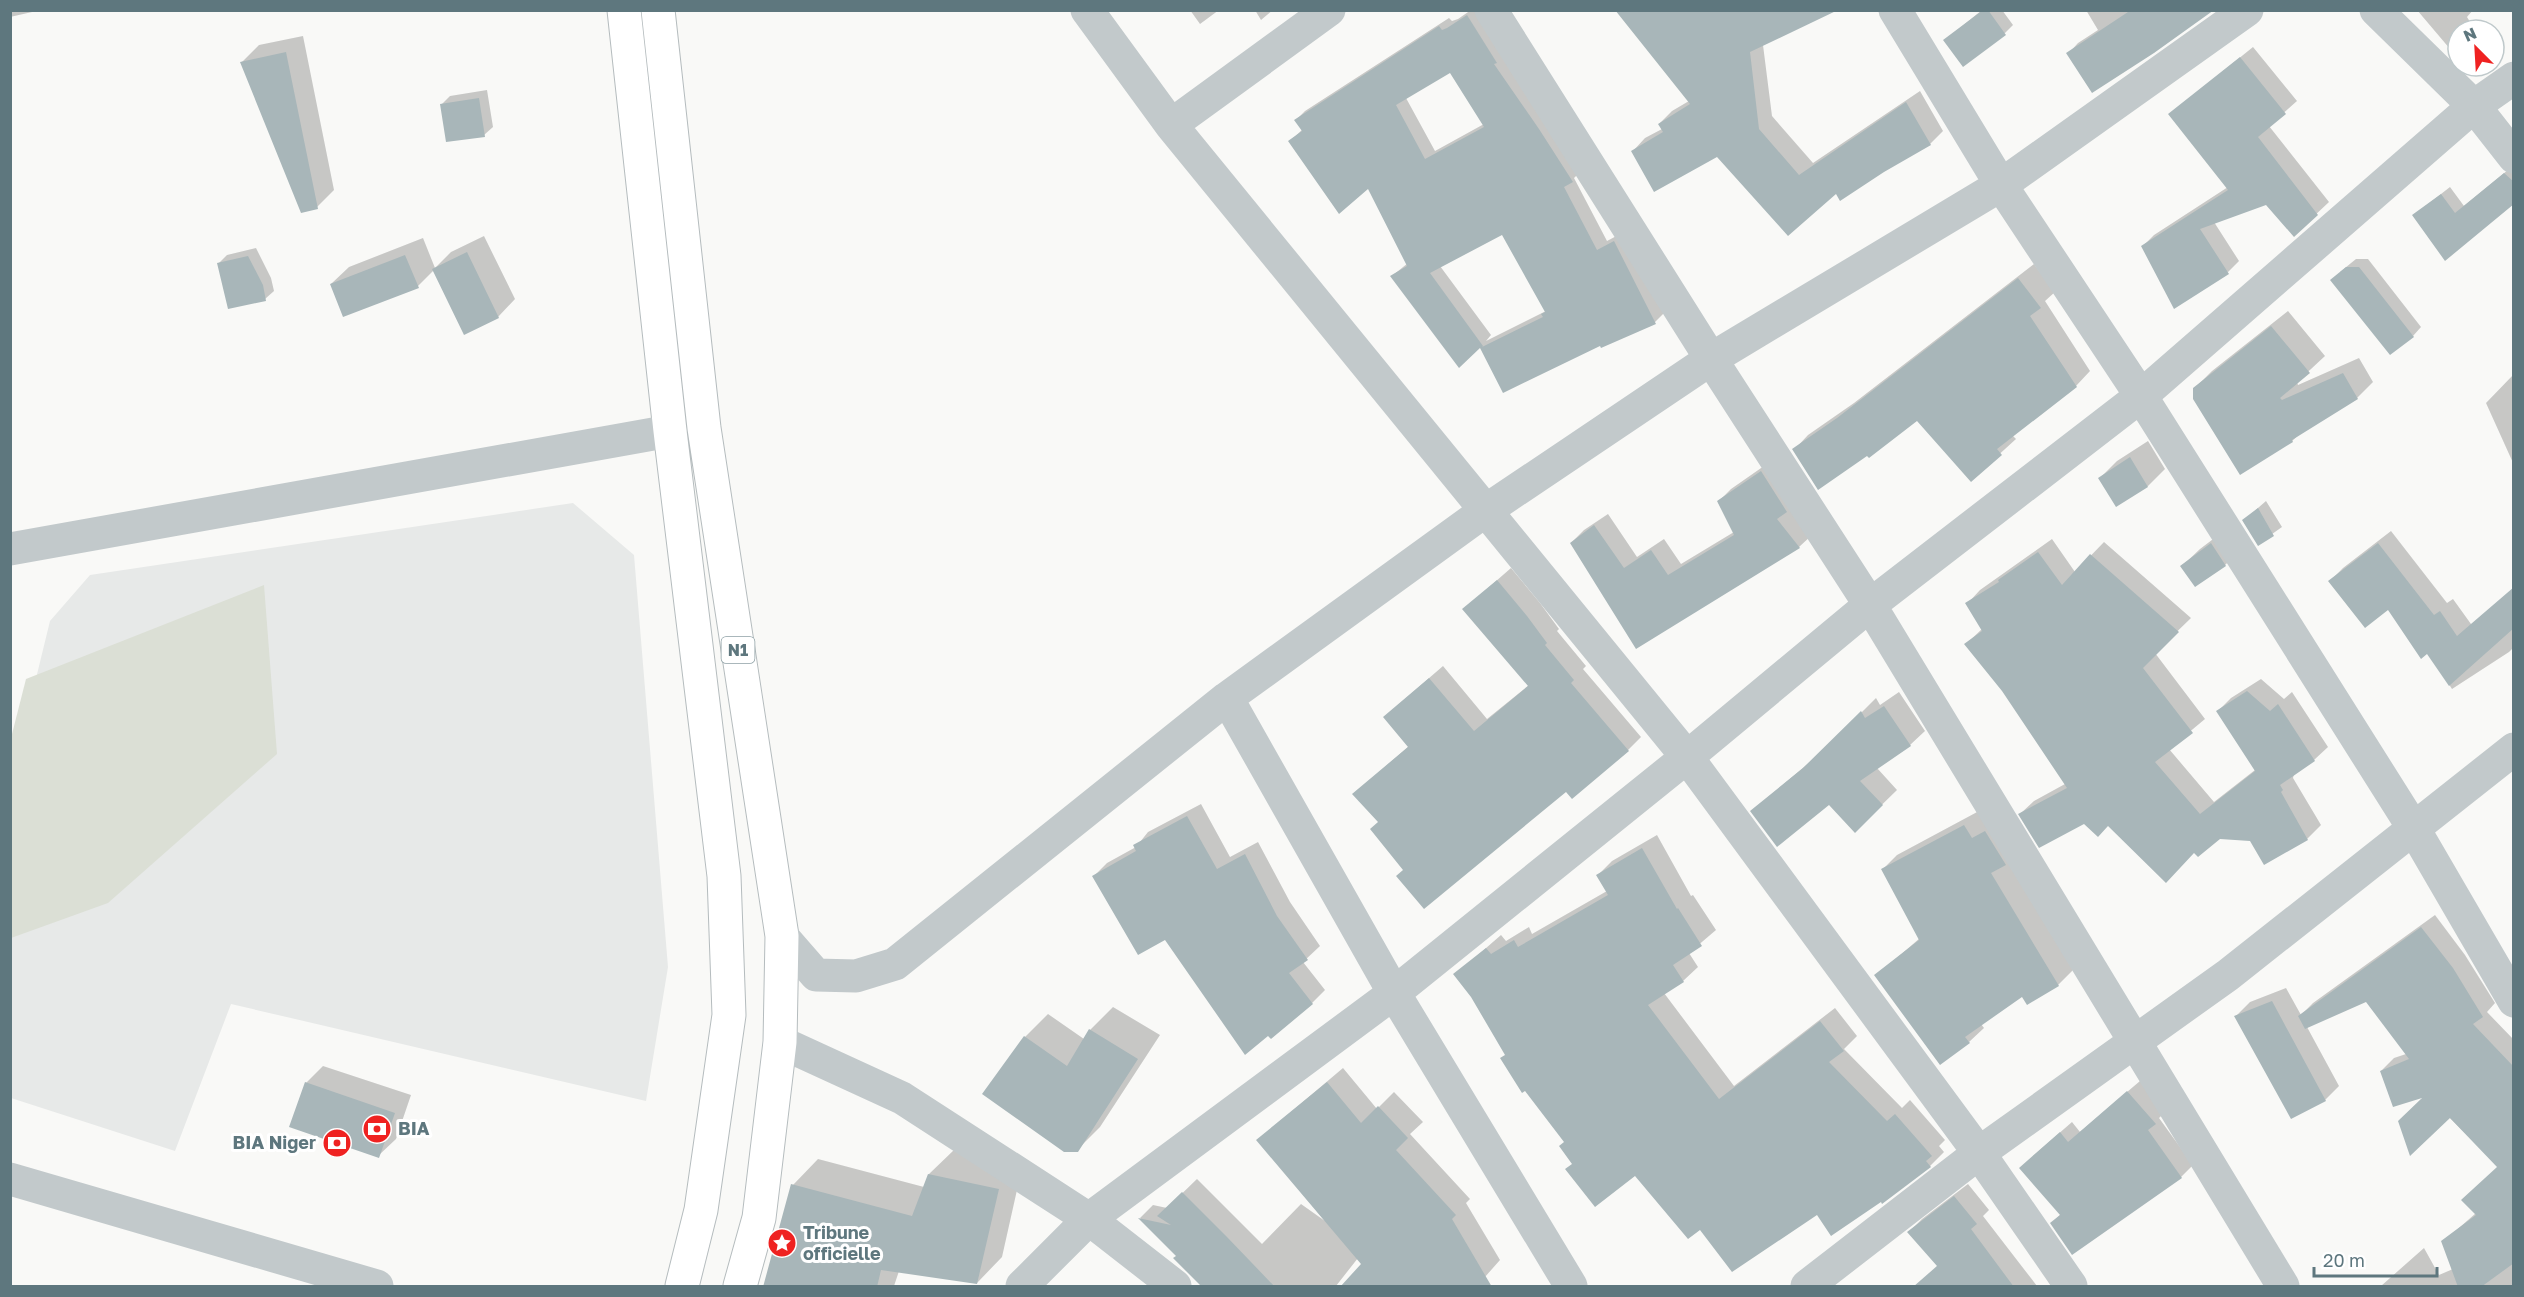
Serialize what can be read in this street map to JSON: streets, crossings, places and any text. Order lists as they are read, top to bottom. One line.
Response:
{"streets":{"highway":["N1"]},"places":{"bank":["BIA","BIA Niger"],"place":["Tribune officielle"]},"scale_bar":"20 m","north":"top left"}
